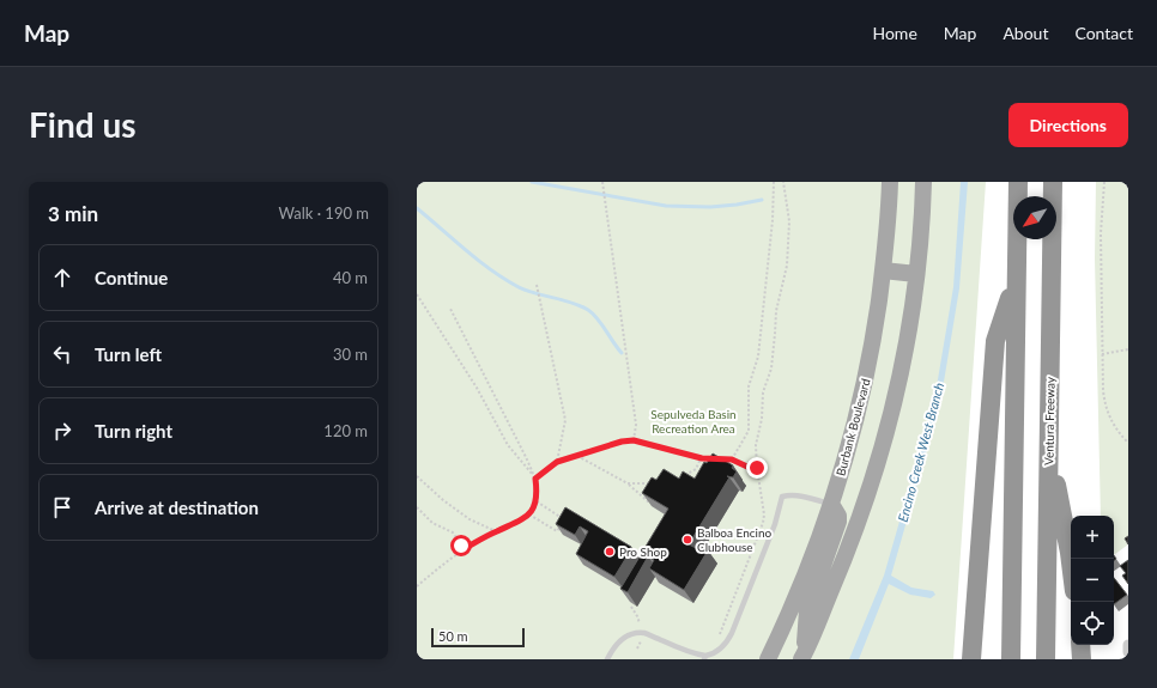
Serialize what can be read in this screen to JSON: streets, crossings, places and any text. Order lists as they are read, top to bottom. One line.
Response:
{"streets":{"highway":["Ventura Freeway"],"main road":["Burbank Boulevard"]},"water":["Encino Creek West Branch"],"parks":["Sepulveda Basin Recreation Area"],"places":["Balboa Encino Clubhouse","Pro Shop"],"scale_bar":"50 m","north":"bottom left","page":{"header":"Map","nav":["Home","Map","About","Contact"],"buttons":"Directions","title":"Find us","heading":["3 min","Walk · 190 m"],"list":[["Continue","40 m"],["Turn left","30 m"],["Turn right","120 m"],"Arrive at destination"],"map_buttons":["+","−"],"scale":"50 m"}}
